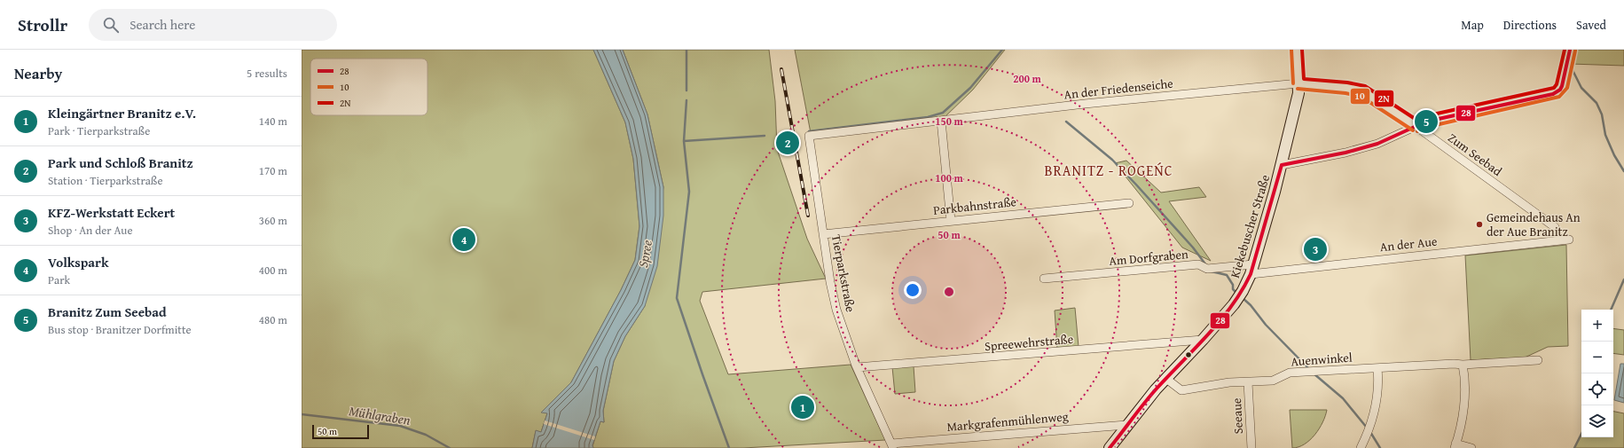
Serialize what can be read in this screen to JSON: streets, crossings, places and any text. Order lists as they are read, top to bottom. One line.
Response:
{"streets":{"street":["An der Friedenseiche","Zum Seebad","Parkbahnstraße","Kiekebuscher Straße","An der Aue","Am Dorfgraben","Tierparkstraße","Spreewehrstraße","Auenwinkel","Seeaue","Markgrafenmühlenweg"]},"crossings":[["An der Friedenseiche","Zum Seebad"],["An der Friedenseiche","Kiekebuscher Straße"],["An der Friedenseiche","Tierparkstraße"],["Zum Seebad","Kiekebuscher Straße"],["Parkbahnstraße","Tierparkstraße"],["Kiekebuscher Straße","An der Aue"],["Kiekebuscher Straße","Am Dorfgraben"],["Kiekebuscher Straße","Spreewehrstraße"],["Kiekebuscher Straße","Auenwinkel"],["Kiekebuscher Straße","Markgrafenmühlenweg"],["An der Aue","Am Dorfgraben"],["Tierparkstraße","Spreewehrstraße"],["Tierparkstraße","Markgrafenmühlenweg"],["Auenwinkel","Seeaue"]],"districts":["BRANITZ - ROGEŃC"],"water":["Spree","Mühlgraben"],"places":["Gemeindehaus An der Aue Branitz"],"lines":["transit line 28","transit line 10","transit line 2N"],"legend":["28","10","2N"],"scale_bar":"50 m","page":{"header":"Strollr","search":"Search here","nav":["Map","Directions","Saved"],"heading":["Nearby","5 results"],"list":[{"mark":"1","name":"Kleingärtner Branitz e.V.","note":"Park · Tierparkstraße","value":"140 m"},{"mark":"2","name":"Park und Schloß Branitz","note":"Station · Tierparkstraße","value":"170 m"},{"mark":"3","name":"KFZ-Werkstatt Eckert","note":"Shop · An der Aue","value":"360 m"},{"mark":"4","name":"Volkspark","note":"Park","value":"400 m"},{"mark":"5","name":"Branitz Zum Seebad","note":"Bus stop · Branitzer Dorfmitte","value":"480 m"}],"pins":["5","2","4","3","1"],"map_buttons":["+","−"],"scale":"50 m"},"rings":["200 m","150 m","100 m","50 m"]}
